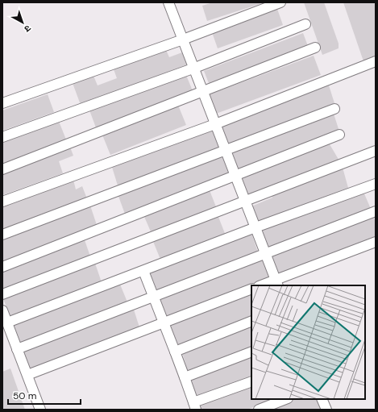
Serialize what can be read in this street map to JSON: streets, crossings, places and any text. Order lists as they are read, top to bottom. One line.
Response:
{"scale_bar":"50 m","north":"bottom right"}
